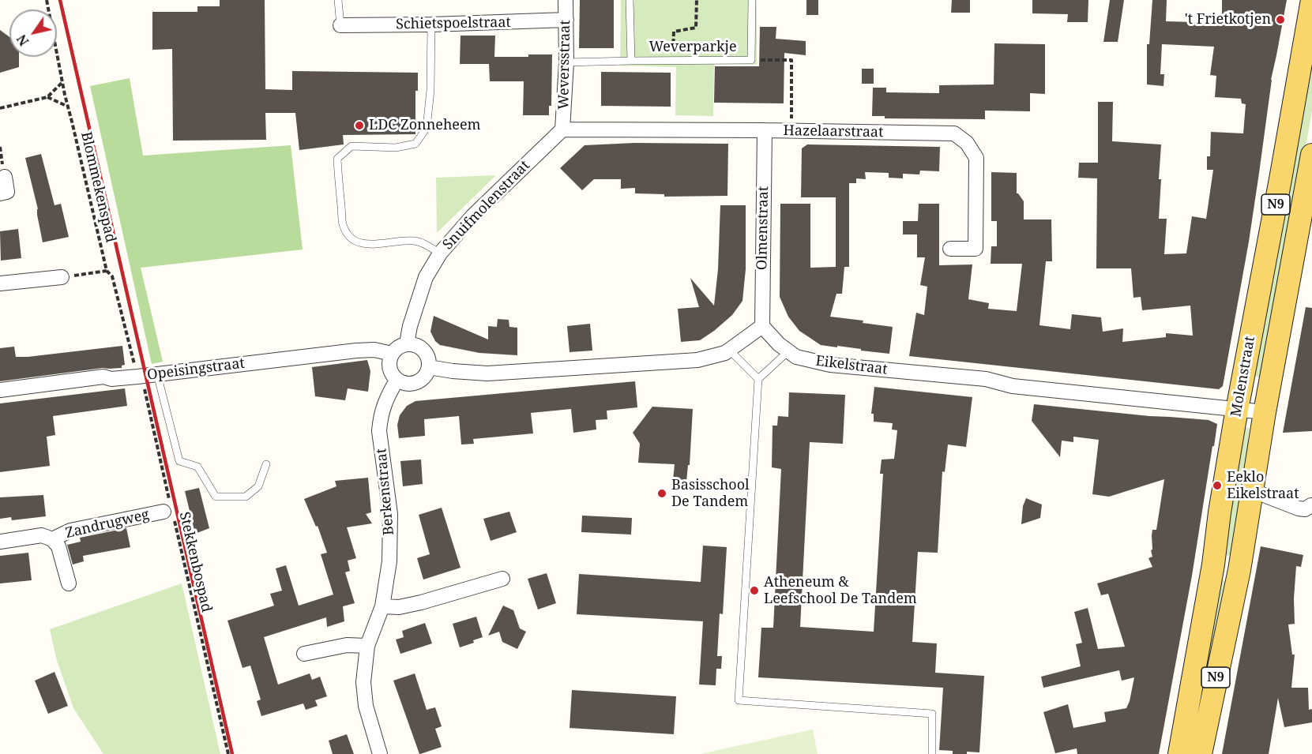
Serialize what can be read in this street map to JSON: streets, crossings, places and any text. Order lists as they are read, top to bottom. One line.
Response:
{"streets":{"main road":["N9","Molenstraat"],"street":["Schietspoelstraat","Weversstraat","Hazelaarstraat","Snuifmolenstraat","Olmenstraat","Eikelstraat","Opeisingstraat","Berkenstraat","Zandrugweg"],"lane":["Weverparkje"],"path":["Blommekenspad","Stekkenbospad"]},"crossings":[["Schietspoelstraat","Weversstraat"],["Weverparkje","Weversstraat"],["Weversstraat","Hazelaarstraat"],["Weversstraat","Snuifmolenstraat"],["Hazelaarstraat","Snuifmolenstraat"],["Hazelaarstraat","Olmenstraat"],["Blommekenspad","Opeisingstraat"],["Blommekenspad","Stekkenbospad"],["Snuifmolenstraat","Opeisingstraat"],["Snuifmolenstraat","Berkenstraat"],["Olmenstraat","Eikelstraat"],["Eikelstraat","Molenstraat"],["Opeisingstraat","Berkenstraat"],["Opeisingstraat","Stekkenbospad"],["Zandrugweg","Stekkenbospad"]],"places":["'t Frietkotjen","LDC Zonneheem","Eeklo Eikelstraat","Basisschool De Tandem","Atheneum & Leefschool De Tandem"],"north":"bottom left"}
